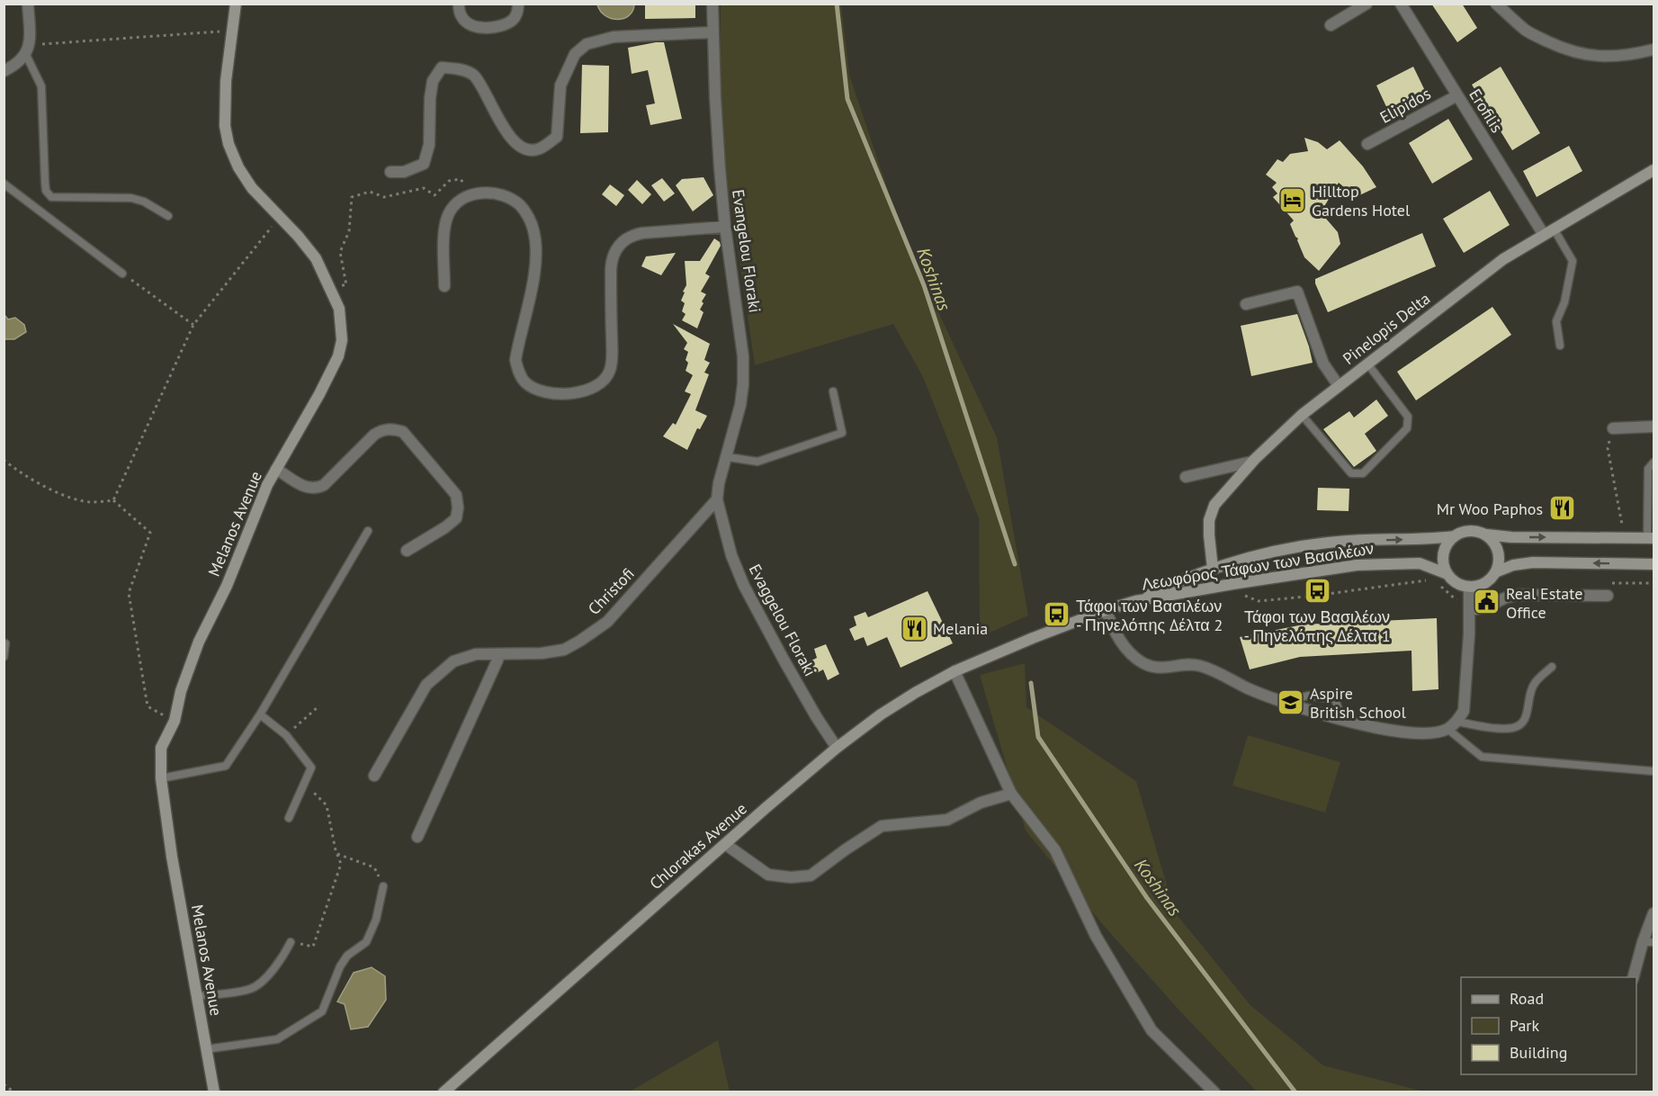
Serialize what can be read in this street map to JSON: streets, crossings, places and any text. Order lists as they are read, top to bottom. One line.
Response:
{"streets":{"main road":["Pinelopis Delta","Melanos Avenue","Λεωφόρος Τάφων των Βασιλέων","Chlorakas Avenue"],"street":["Elipidos","Erofilis","Evangelou Floraki","Christofi","Evaggelou Floraki"]},"crossings":[["Elipidos","Erofilis"],["Erofilis","Pinelopis Delta"],["Evangelou Floraki","Christofi"],["Evangelou Floraki","Evaggelou Floraki"],["Pinelopis Delta","Λεωφόρος Τάφων των Βασιλέων"],["Λεωφόρος Τάφων των Βασιλέων","Chlorakas Avenue"],["Christofi","Evaggelou Floraki"],["Evaggelou Floraki","Chlorakas Avenue"]],"water":["Koshinas"],"places":{"hotel":["Hilltop Gardens Hotel"],"restaurant":["Mr Woo Paphos","Melania"],"bus stop":["Τάφοι των Βασιλέων - Πηνελόπης Δέλτα 1","Τάφοι των Βασιλέων - Πηνελόπης Δέλτα 2"],"public building":["Real Estate Office"],"school or university":["Aspire British School"]},"legend":["Road","Park","Building"]}
